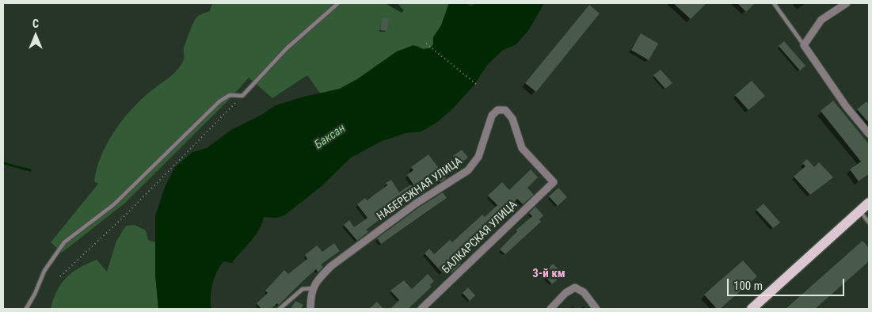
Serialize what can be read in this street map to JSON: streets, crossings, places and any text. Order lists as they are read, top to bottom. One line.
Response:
{"streets":{"street":["НАБЕРЕЖНАЯ УЛИЦА","БАЛКАРСКАЯ УЛИЦА"]},"crossings":[["НАБЕРЕЖНАЯ УЛИЦА","БАЛКАРСКАЯ УЛИЦА"]],"districts":["3-й км"],"water":["Баксан"],"scale_bar":"100 m","north":"top"}
